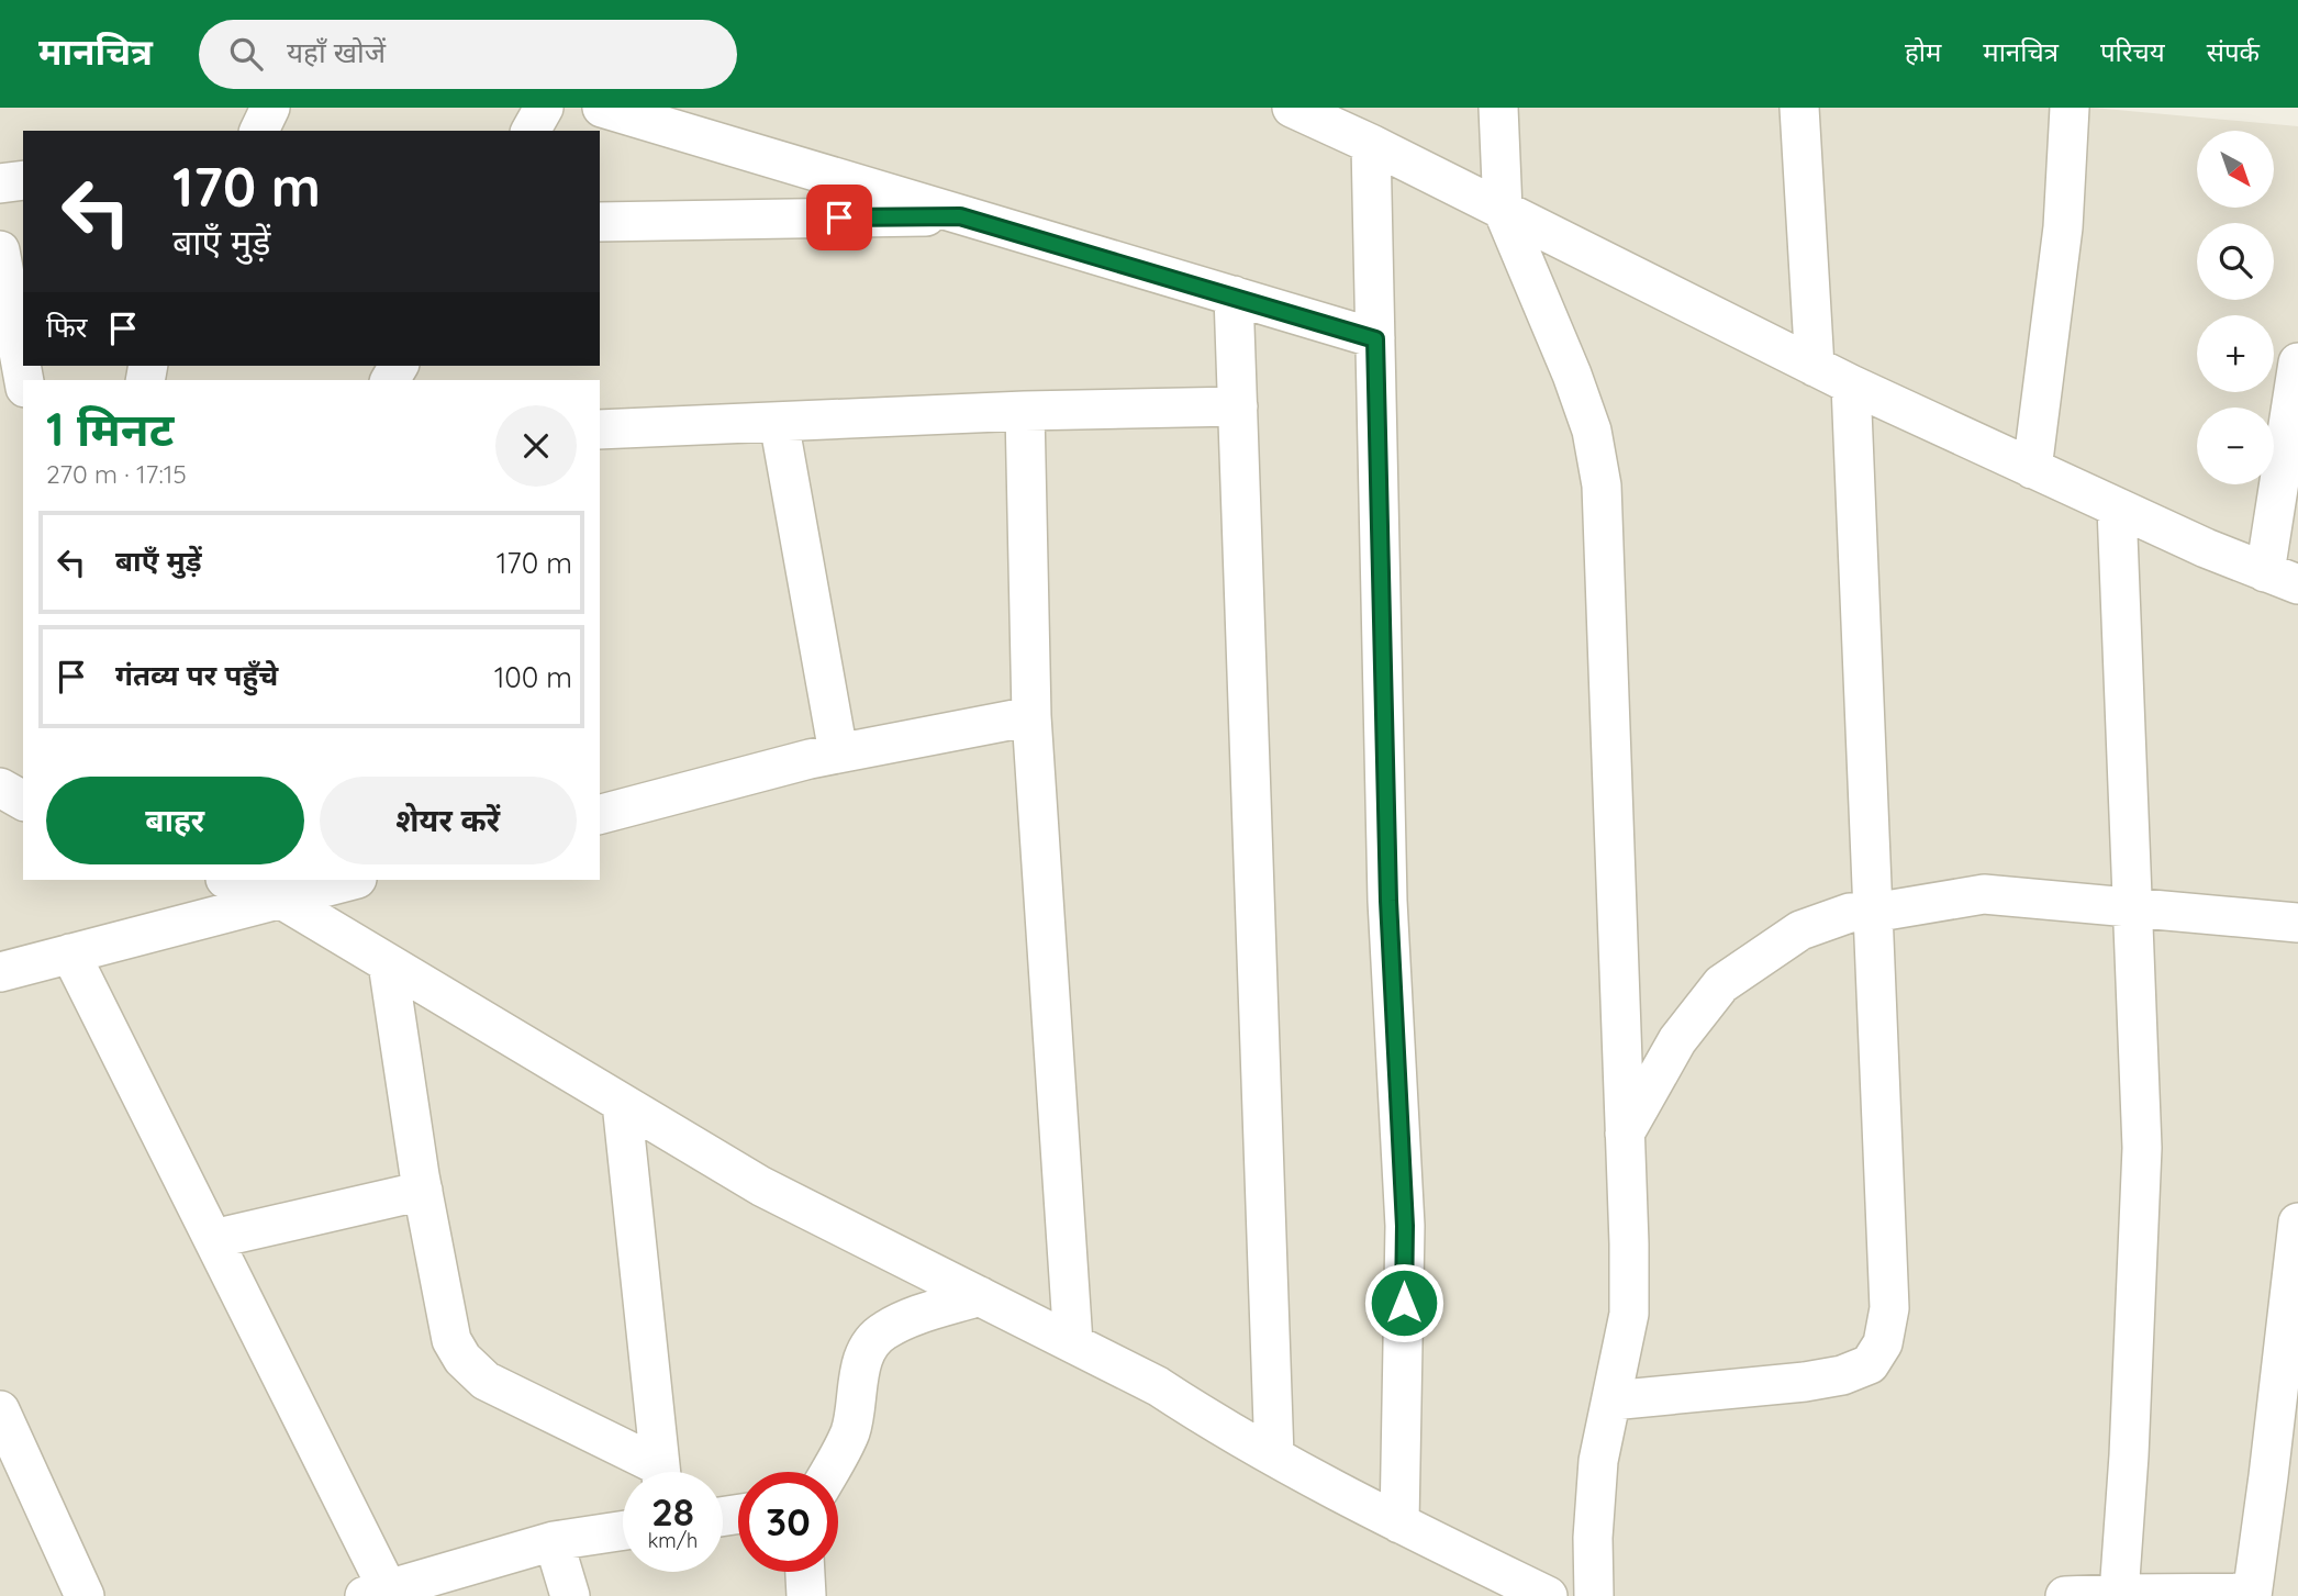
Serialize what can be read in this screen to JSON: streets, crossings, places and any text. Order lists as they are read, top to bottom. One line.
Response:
{"north":"bottom right","page":{"header":"मानचित्र","search":"यहाँ खोजें","nav":["होम","मानचित्र","परिचय","संपर्क"],"map_buttons":["+","−"],"turn":["170 m","बाएँ मुड़ें"],"then":"फिर","heading":["1 मिनट","270 m · 17:15"],"list":[{"name":"बाएँ मुड़ें","value":"170 m"},{"name":"गंतव्य पर पहुँचे","value":"100 m"}],"buttons":["बाहर","शेयर करें"],"speed":"28 km/h","limit":"30"}}
